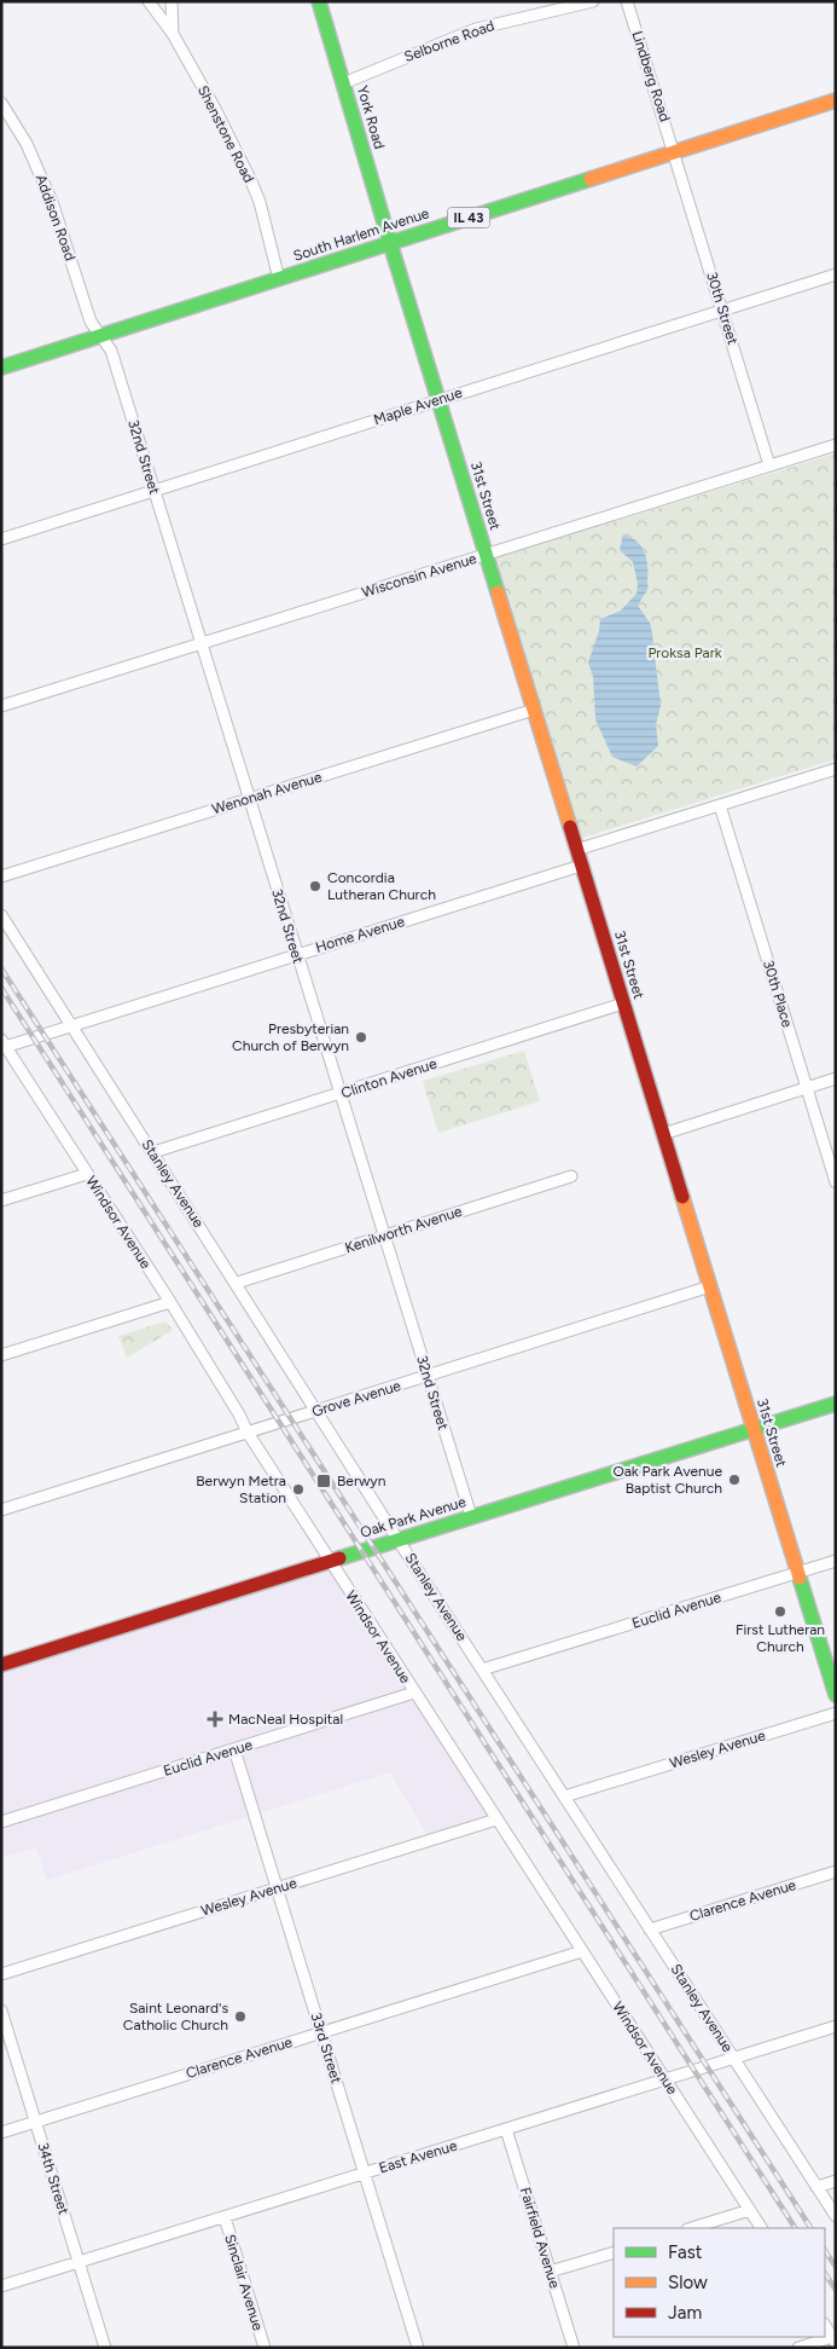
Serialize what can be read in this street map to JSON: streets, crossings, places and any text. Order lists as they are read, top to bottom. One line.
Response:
{"streets":{"street":["Selborne Road","Lindberg Road","York Road","Shenstone Road","Addison Road","IL 43","South Harlem Avenue","30th Street","Maple Avenue","32nd Street","31st Street","Wisconsin Avenue","Wenonah Avenue","Home Avenue","30th Place","Clinton Avenue","Stanley Avenue","Windsor Avenue","Kenilworth Avenue","Grove Avenue","Oak Park Avenue","Euclid Avenue","Wesley Avenue","Clarence Avenue","33rd Street","East Avenue","34th Street","Fairfield Avenue","Sinclair Avenue"]},"crossings":[["Selborne Road","York Road"],["Lindberg Road","South Harlem Avenue"],["Lindberg Road","30th Street"],["York Road","South Harlem Avenue"],["York Road","31st Street"],["Shenstone Road","South Harlem Avenue"],["Addison Road","South Harlem Avenue"],["Addison Road","32nd Street"],["South Harlem Avenue","30th Street"],["South Harlem Avenue","32nd Street"],["South Harlem Avenue","31st Street"],["30th Street","Maple Avenue"],["30th Street","Wisconsin Avenue"],["Maple Avenue","32nd Street"],["Maple Avenue","31st Street"],["32nd Street","Wisconsin Avenue"],["32nd Street","Wenonah Avenue"],["32nd Street","Home Avenue"],["32nd Street","Clinton Avenue"],["32nd Street","Kenilworth Avenue"],["32nd Street","Grove Avenue"],["32nd Street","Oak Park Avenue"],["31st Street","Wisconsin Avenue"],["31st Street","Wenonah Avenue"],["31st Street","Home Avenue"],["31st Street","Clinton Avenue"],["31st Street","Grove Avenue"],["31st Street","Oak Park Avenue"],["31st Street","Euclid Avenue"],["Home Avenue","Stanley Avenue"],["Home Avenue","Windsor Avenue"],["Clinton Avenue","Stanley Avenue"],["Stanley Avenue","Kenilworth Avenue"],["Stanley Avenue","Grove Avenue"],["Stanley Avenue","Oak Park Avenue"],["Stanley Avenue","Euclid Avenue"],["Stanley Avenue","Wesley Avenue"],["Stanley Avenue","Clarence Avenue"],["Stanley Avenue","East Avenue"],["Windsor Avenue","Grove Avenue"],["Windsor Avenue","Oak Park Avenue"],["Windsor Avenue","Euclid Avenue"],["Windsor Avenue","Wesley Avenue"],["Windsor Avenue","Clarence Avenue"],["Windsor Avenue","East Avenue"],["Euclid Avenue","33rd Street"],["Wesley Avenue","33rd Street"],["Clarence Avenue","33rd Street"],["Clarence Avenue","34th Street"],["33rd Street","East Avenue"],["East Avenue","34th Street"],["East Avenue","Fairfield Avenue"],["East Avenue","Sinclair Avenue"]],"parks":["Proksa Park"],"places":{"other":["Concordia Lutheran Church","Presbyterian Church of Berwyn","Oak Park Avenue Baptist Church","Berwyn Metra Station","First Lutheran Church","Saint Leonard's Catholic Church"],"transit":["Berwyn"],"health":["MacNeal Hospital"]},"legend":["Fast","Slow","Jam"]}
